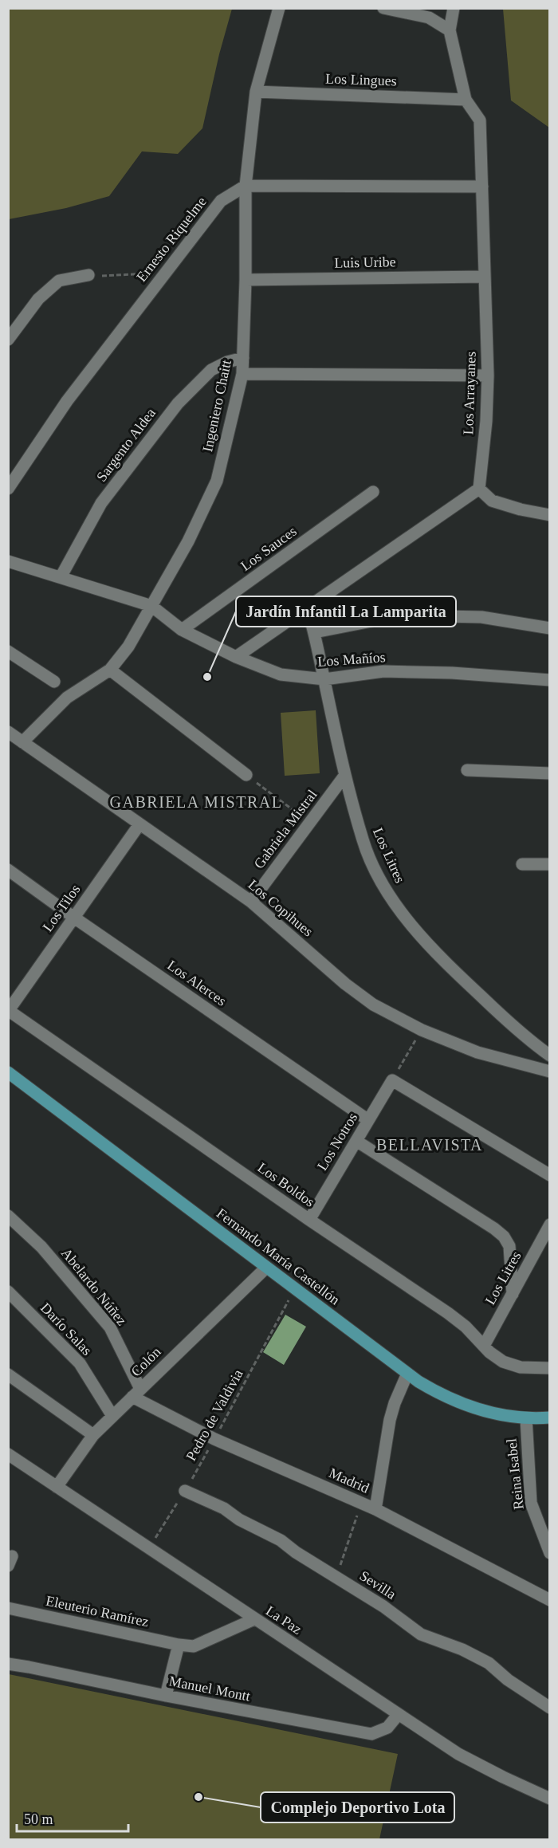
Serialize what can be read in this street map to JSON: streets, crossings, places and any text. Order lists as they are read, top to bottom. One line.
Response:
{"streets":{"main road":["Fernando María Castellón"],"street":["Los Lingues","Ernesto Riquelme","Luis Uribe","Los Arrayanes","Ingeniero Chaitt","Sargento Aldea","Los Sauces","Los Mañíos","Gabriela Mistral","Los Litres","Los Tilos","Los Copihues","Los Alerces","Los Notros","Los Boldos","Abelardo Núñez","Darío Salas","Colón","Reina Isabel","Madrid","Sevilla","Eleuterio Ramírez","La Paz","Manuel Montt"],"path":["Pedro de Valdivia"]},"crossings":[["Los Lingues","Los Arrayanes"],["Los Lingues","Ingeniero Chaitt"],["Ernesto Riquelme","Ingeniero Chaitt"],["Luis Uribe","Los Arrayanes"],["Luis Uribe","Ingeniero Chaitt"],["Ingeniero Chaitt","Sargento Aldea"],["Ingeniero Chaitt","Los Mañíos"],["Ingeniero Chaitt","Los Copihues"],["Sargento Aldea","Los Mañíos"],["Los Sauces","Los Mañíos"],["Los Mañíos","Los Litres"],["Gabriela Mistral","Los Litres"],["Gabriela Mistral","Los Copihues"],["Los Litres","Los Boldos"],["Los Tilos","Los Copihues"],["Los Tilos","Los Alerces"],["Los Tilos","Los Boldos"],["Los Alerces","Los Notros"],["Los Notros","Los Boldos"],["Fernando María Castellón","Colón"],["Fernando María Castellón","Pedro de Valdivia"],["Fernando María Castellón","Reina Isabel"],["Abelardo Núñez","Colón"],["Abelardo Núñez","Madrid"],["Darío Salas","Colón"],["Colón","Madrid"],["Colón","La Paz"],["Pedro de Valdivia","Madrid"],["Pedro de Valdivia","Sevilla"],["Pedro de Valdivia","La Paz"],["Eleuterio Ramírez","La Paz"],["La Paz","Manuel Montt"]],"districts":["GABRIELA MISTRAL","BELLAVISTA"],"places":["Jardín Infantil La Lamparita","Complejo Deportivo Lota"],"scale_bar":"50 m"}
